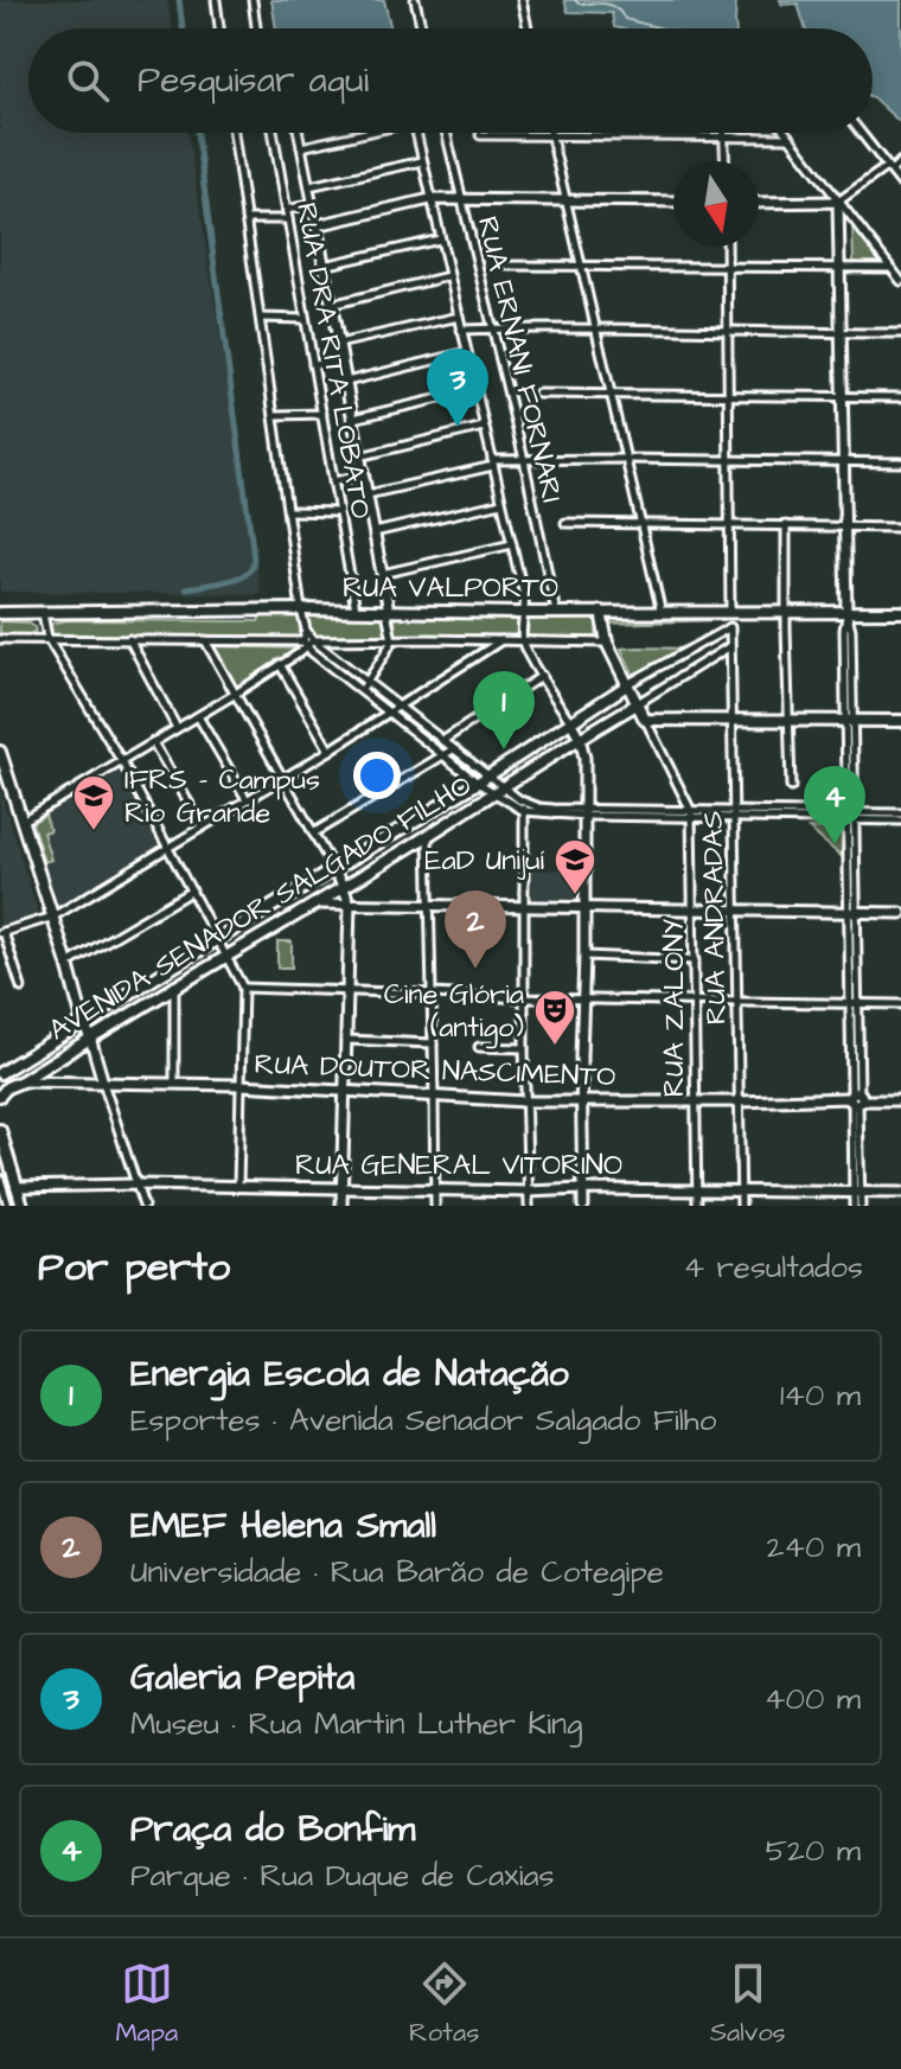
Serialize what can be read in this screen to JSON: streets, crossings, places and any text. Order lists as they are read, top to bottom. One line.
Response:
{"streets":{"main road":["RUA VALPORTO","AVENIDA SENADOR SALGADO FILHO"],"street":["RUA ERNANI FORNARI","RUA DRA RITA LOBATO","RUA ANDRADAS","RUA ZALONY","RUA DOUTOR NASCIMENTO","RUA GENERAL VITORINO"]},"crossings":[["RUA ERNANI FORNARI","RUA VALPORTO"],["RUA DRA RITA LOBATO","RUA VALPORTO"],["AVENIDA SENADOR SALGADO FILHO","RUA ANDRADAS"],["AVENIDA SENADOR SALGADO FILHO","RUA DOUTOR NASCIMENTO"],["RUA ANDRADAS","RUA DOUTOR NASCIMENTO"],["RUA ANDRADAS","RUA GENERAL VITORINO"],["RUA ZALONY","RUA DOUTOR NASCIMENTO"],["RUA ZALONY","RUA GENERAL VITORINO"]],"places":{"school or university":["IFRS - Campus Rio Grande","EaD Unijuí"],"theatre":["Cine Glória (antigo)"]},"north":"bottom","page":{"search":"Pesquisar aqui","pins":["3","1","4","2"],"heading":["Por perto","4 resultados"],"list":[{"mark":"1","name":"Energia Escola de Natação","note":"Esportes · Avenida Senador Salgado Filho","value":"140 m"},{"mark":"2","name":"EMEF Helena Small","note":"Universidade · Rua Barão de Cotegipe","value":"240 m"},{"mark":"3","name":"Galeria Pepita","note":"Museu · Rua Martin Luther King","value":"400 m"},{"mark":"4","name":"Praça do Bonfim","note":"Parque · Rua Duque de Caxias","value":"520 m"}],"nav":["Mapa","Rotas","Salvos"]}}
